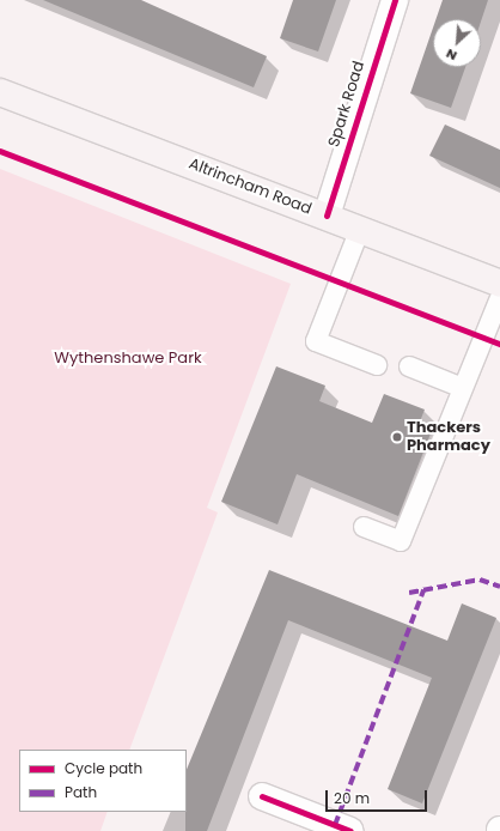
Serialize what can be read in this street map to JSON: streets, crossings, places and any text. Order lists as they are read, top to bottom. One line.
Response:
{"streets":{"highway":["Altrincham Road"],"street":["Spark Road"]},"crossings":[["Spark Road","Altrincham Road"]],"parks":["Wythenshawe Park"],"places":["Thackers Pharmacy"],"legend":["Cycle path","Path"],"scale_bar":"20 m","north":"bottom left"}
